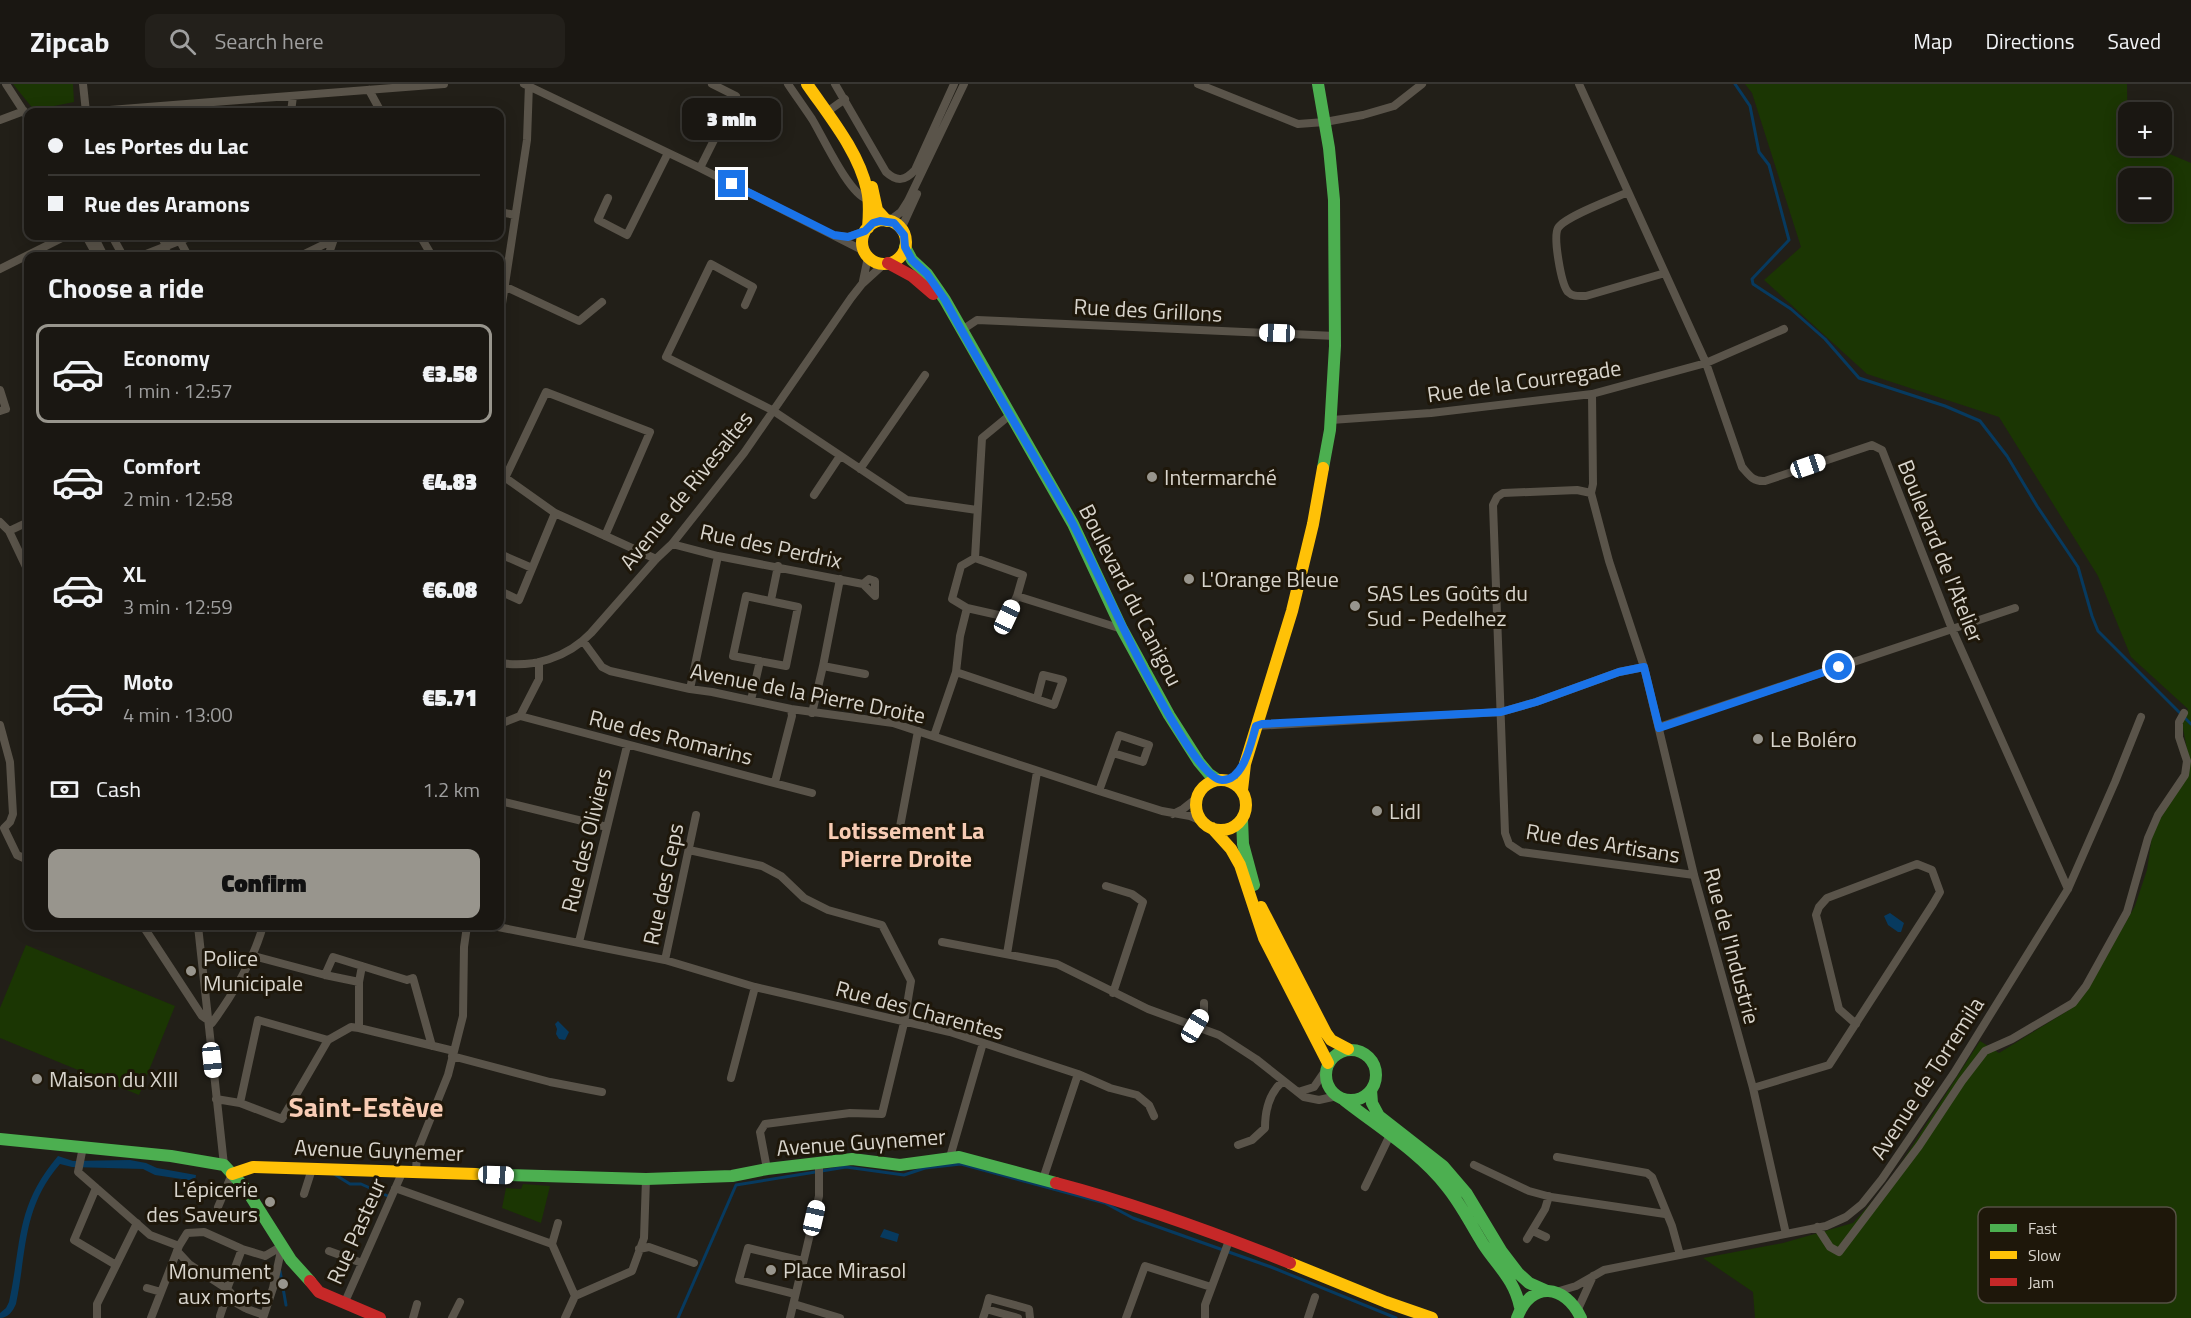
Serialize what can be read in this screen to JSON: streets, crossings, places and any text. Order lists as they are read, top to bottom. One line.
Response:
{"streets":{"main road":["Boulevard du Canigou","Avenue Guynemer"],"street":["Rue des Grillons","Rue de la Courregade","Avenue de Rivesaltes","Rue des Perdrix","Boulevard de l'Atelier","Avenue de la Pierre Droite","Rue des Romarins","Rue des Oliviers","Rue des Artisans","Rue des Ceps","Rue de l'Industrie","Rue des Charentes","Avenue de Torremila","Rue Pasteur"]},"crossings":[["Rue des Grillons","Boulevard du Canigou"],["Rue de la Courregade","Boulevard de l'Atelier"],["Rue de la Courregade","Rue de l'Industrie"],["Avenue de Rivesaltes","Rue des Perdrix"],["Avenue de Rivesaltes","Boulevard du Canigou"],["Avenue de Rivesaltes","Avenue de la Pierre Droite"],["Boulevard de l'Atelier","Avenue de Torremila"],["Boulevard du Canigou","Avenue de la Pierre Droite"],["Rue des Romarins","Rue des Oliviers"],["Rue des Oliviers","Rue des Charentes"],["Rue des Artisans","Rue de l'Industrie"],["Rue des Ceps","Rue des Charentes"],["Rue de l'Industrie","Avenue de Torremila"],["Avenue Guynemer","Rue Pasteur"]],"districts":["Lotissement La Pierre Droite","Saint-Estève"],"places":["Intermarché","L'Orange Bleue","SAS Les Goûts du Sud - Pedelhez","Le Boléro","Lidl","Police Municipale","Maison du XIII","L'épicerie des Saveurs","Place Mirasol","Monument aux morts"],"legend":["Fast","Slow","Jam"],"page":{"header":"Zipcab","search":"Search here","nav":["Map","Directions","Saved"],"bubble":"3 min","map_buttons":["+","−"],"banner":["Les Portes du Lac","Rue des Aramons"],"heading":"Choose a ride","list":[{"name":"Economy","note":"1 min · 12:57","value":"€3.58"},{"name":"Comfort","note":"2 min · 12:58","value":"€4.83"},{"name":"XL","note":"3 min · 12:59","value":"€6.08"},{"name":"Moto","note":"4 min · 13:00","value":"€5.71"}],"pay":["Cash","1.2 km"],"buttons":"Confirm"}}
